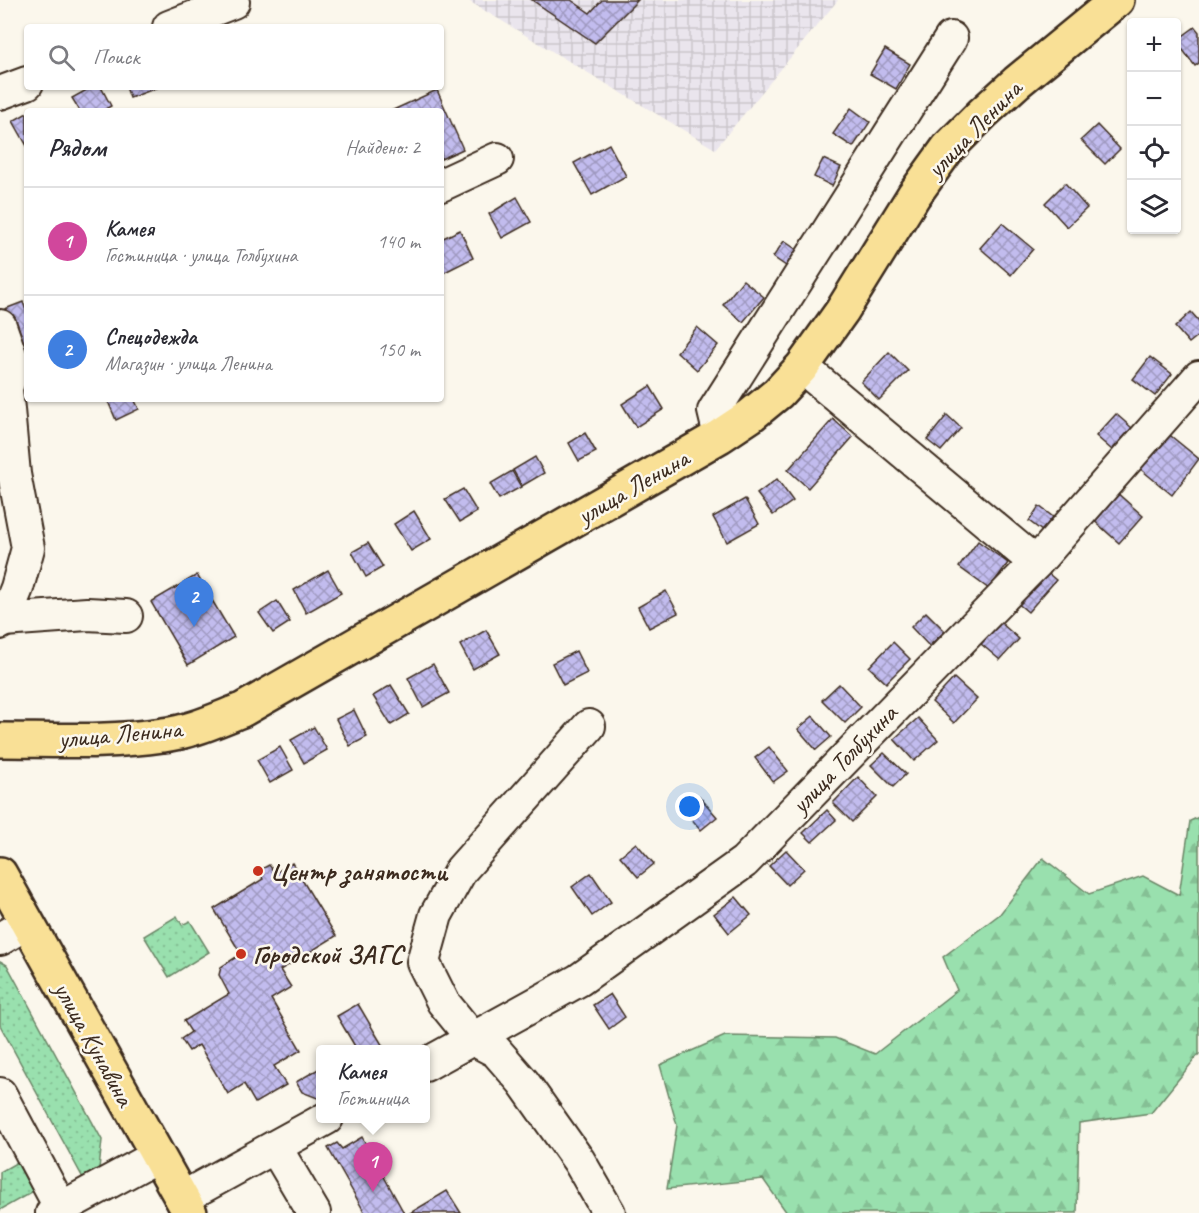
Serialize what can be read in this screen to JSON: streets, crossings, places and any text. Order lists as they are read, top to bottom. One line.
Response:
{"streets":{"main road":["улица Ленина","улица Кунавина"],"street":["улица Толбухина"]},"places":["Центр занятости","Городской ЗАГС"],"page":{"map_buttons":["+","−"],"search":"Поиск","heading":["Рядом","Найдено: 2"],"list":[{"mark":"1","name":"Камея","note":"Гостиница · улица Толбухина","value":"140 m"},{"mark":"2","name":"Спецодежда","note":"Магазин · улица Ленина","value":"150 m"}],"pins":["2","1"],"popup":["Камея","Гостиница"]}}
